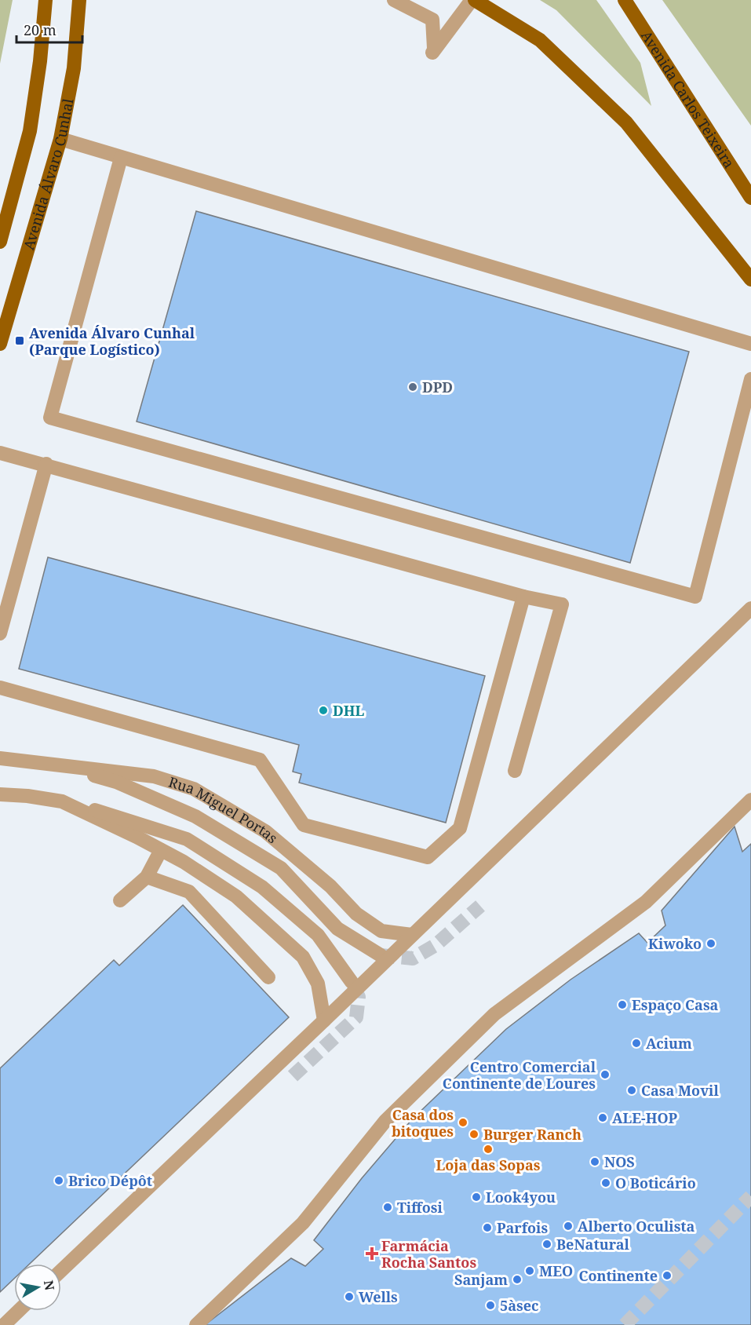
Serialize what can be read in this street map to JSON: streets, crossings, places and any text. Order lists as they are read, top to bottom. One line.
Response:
{"streets":{"main road":["Avenida Carlos Teixeira","Avenida Álvaro Cunhal"],"lane":["Rua Miguel Portas"]},"places":{"transit":["Avenida Álvaro Cunhal (Parque Logístico)"],"other":["DPD","DHL","Kiwoko","Espaço Casa","Acium","Centro Comercial Continente de Loures","Casa Movil","ALE-HOP","Casa dos bitoques","Burger Ranch","Loja das Sopas","NOS","Brico Dépôt","O Boticário","Look4you","Tiffosi","Alberto Oculista","Parfois","BeNatural","MEO","Continente","Sanjam","Wells","5àsec"],"health":["Farmácia Rocha Santos"]},"scale_bar":"20 m","north":"right"}
